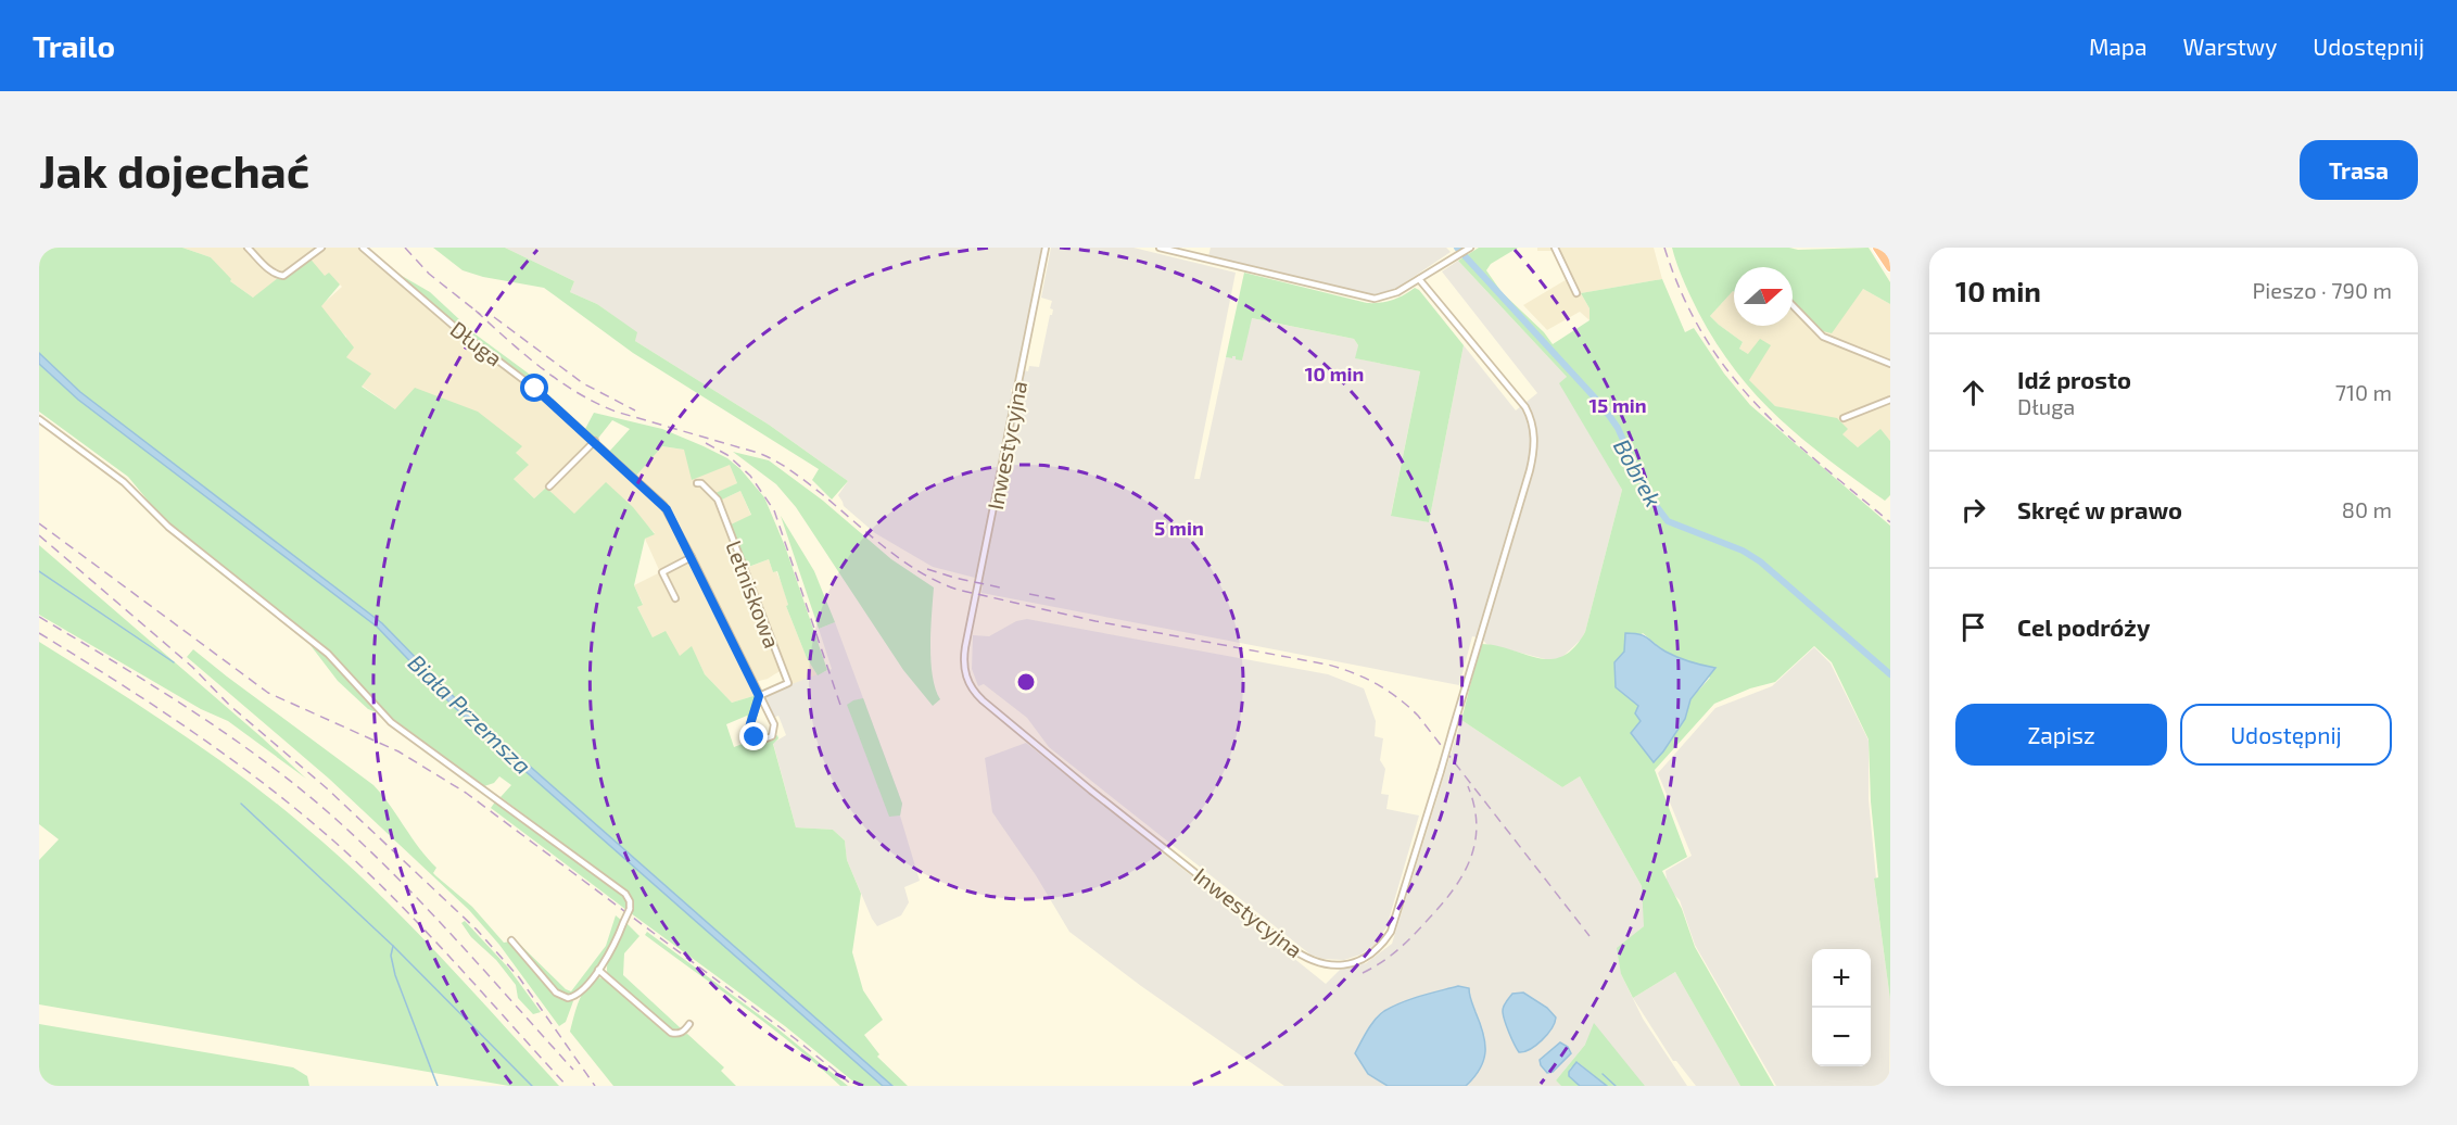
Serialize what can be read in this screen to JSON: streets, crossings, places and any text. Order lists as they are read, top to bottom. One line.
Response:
{"streets":{"street":["Długa","Inwestycyjna","Letniskowa"]},"crossings":[["Długa","Letniskowa"]],"water":["Bobrek","Biała Przemsza"],"north":"right","page":{"header":"Trailo","nav":["Mapa","Warstwy","Udostępnij"],"buttons":["Trasa",["Zapisz","Udostępnij"]],"title":"Jak dojechać","heading":["10 min","Pieszo · 790 m"],"list":[["Idź prosto","Długa","710 m"],["Skręć w prawo","80 m"],"Cel podróży"],"map_buttons":["+","−"]},"rings":["10 min","15 min","5 min"]}
